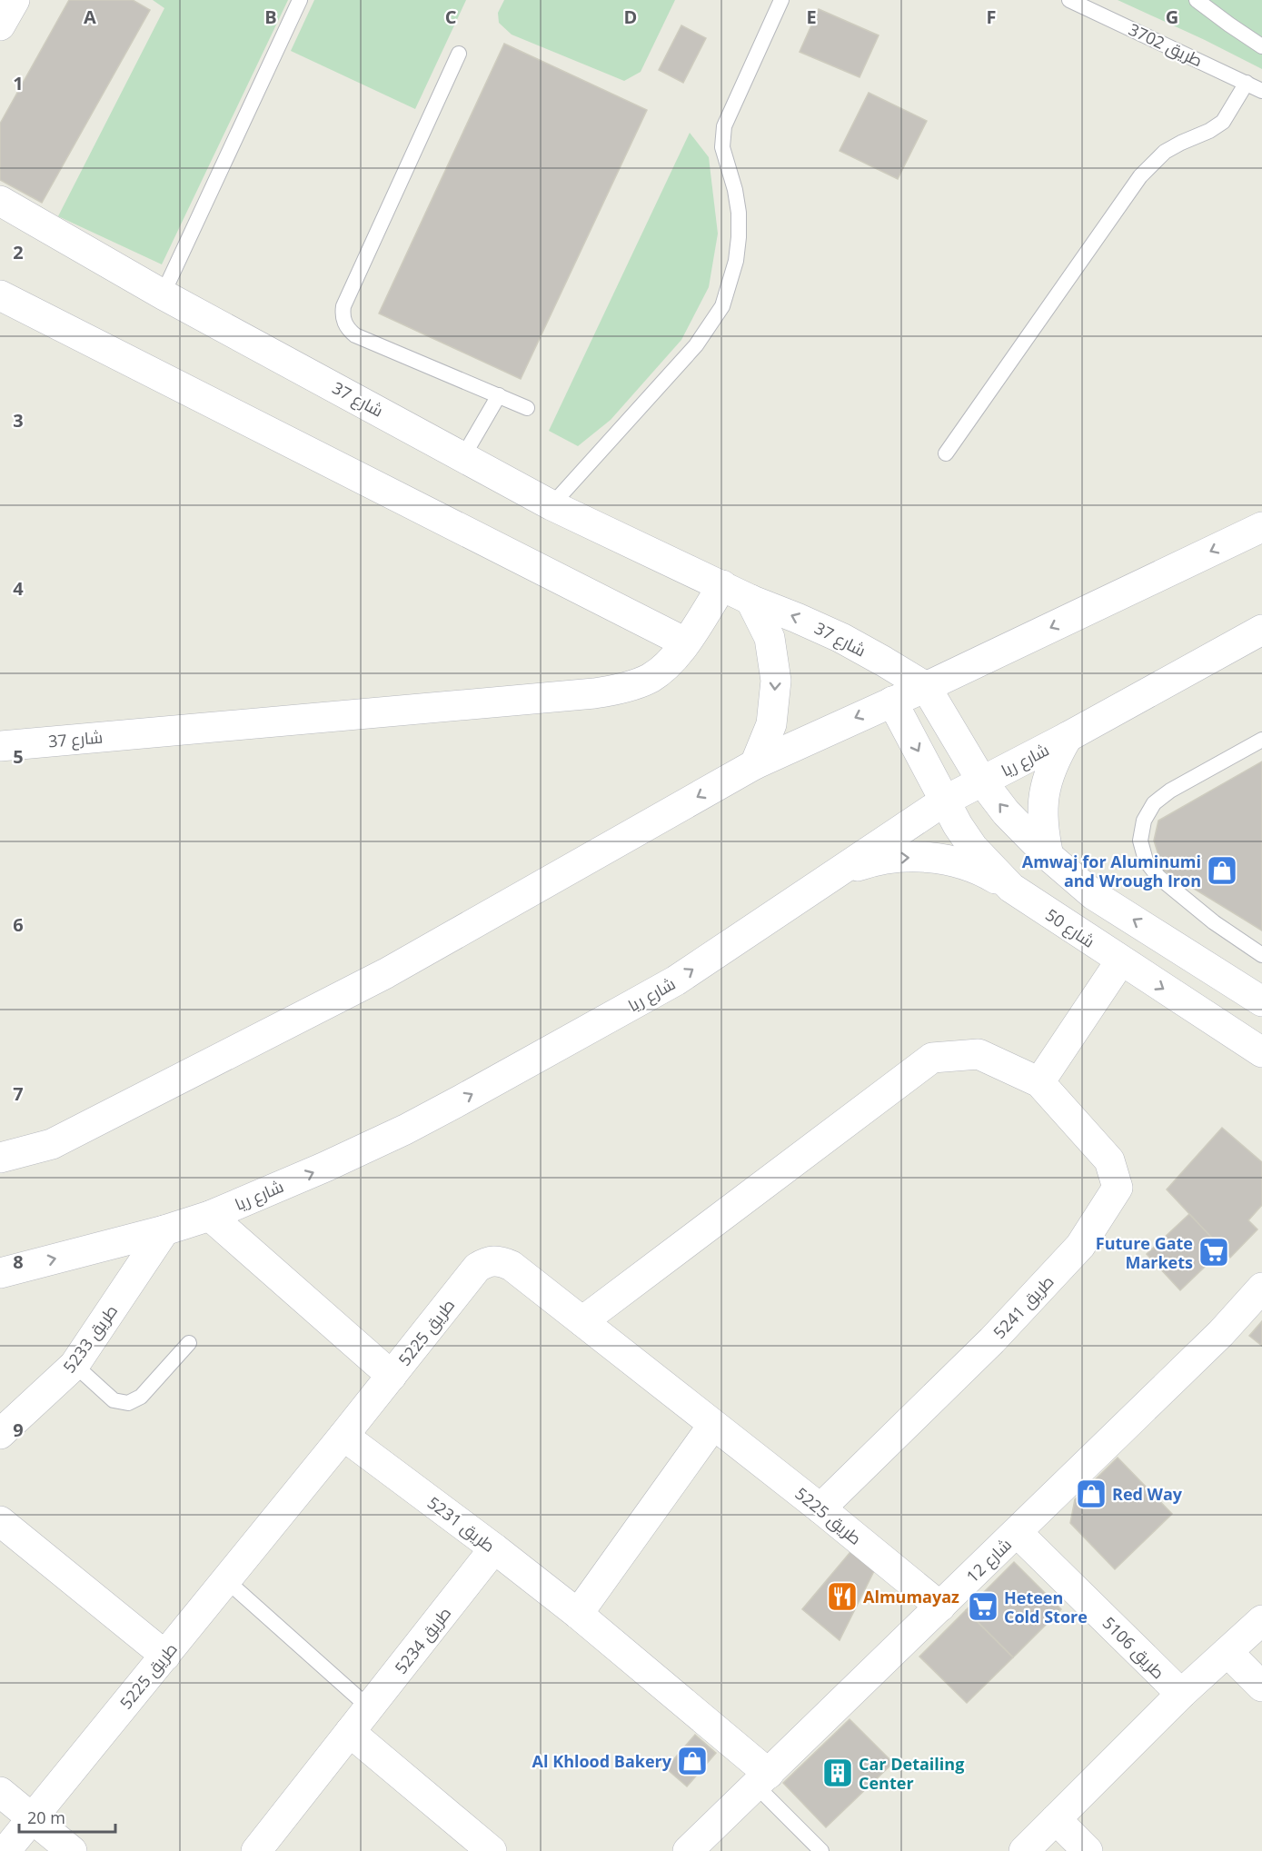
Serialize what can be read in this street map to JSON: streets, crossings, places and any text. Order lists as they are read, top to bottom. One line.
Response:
{"streets":{"street":["شارع 37","شارع ريا","شارع 50","طريق 5241","طريق 5225","طريق 5233","طريق 5231","شارع 12","طريق 5234","طريق 5106"],"lane":["طريق 3702"]},"crossings":[["شارع ريا","شارع 50"],["شارع ريا","طريق 5233"],["طريق 5241","طريق 5225"],["طريق 5225","طريق 5231"],["طريق 5225","شارع 12"],["طريق 5231","شارع 12"],["طريق 5231","طريق 5234"],["شارع 12","طريق 5106"]],"places":{"shop":["Amwaj for Aluminumi and Wrough Iron","Red Way","Al Khlood Bakery"],"supermarket":["Future Gate Markets","Heteen Cold Store"],"restaurant":["Almumayaz"],"building":["Car Detailing Center"]},"scale_bar":"20 m","grid":{"columns":["A","B","C","D","E","F","G"],"rows":["1","2","3","4","5","6","7","8","9"]}}
